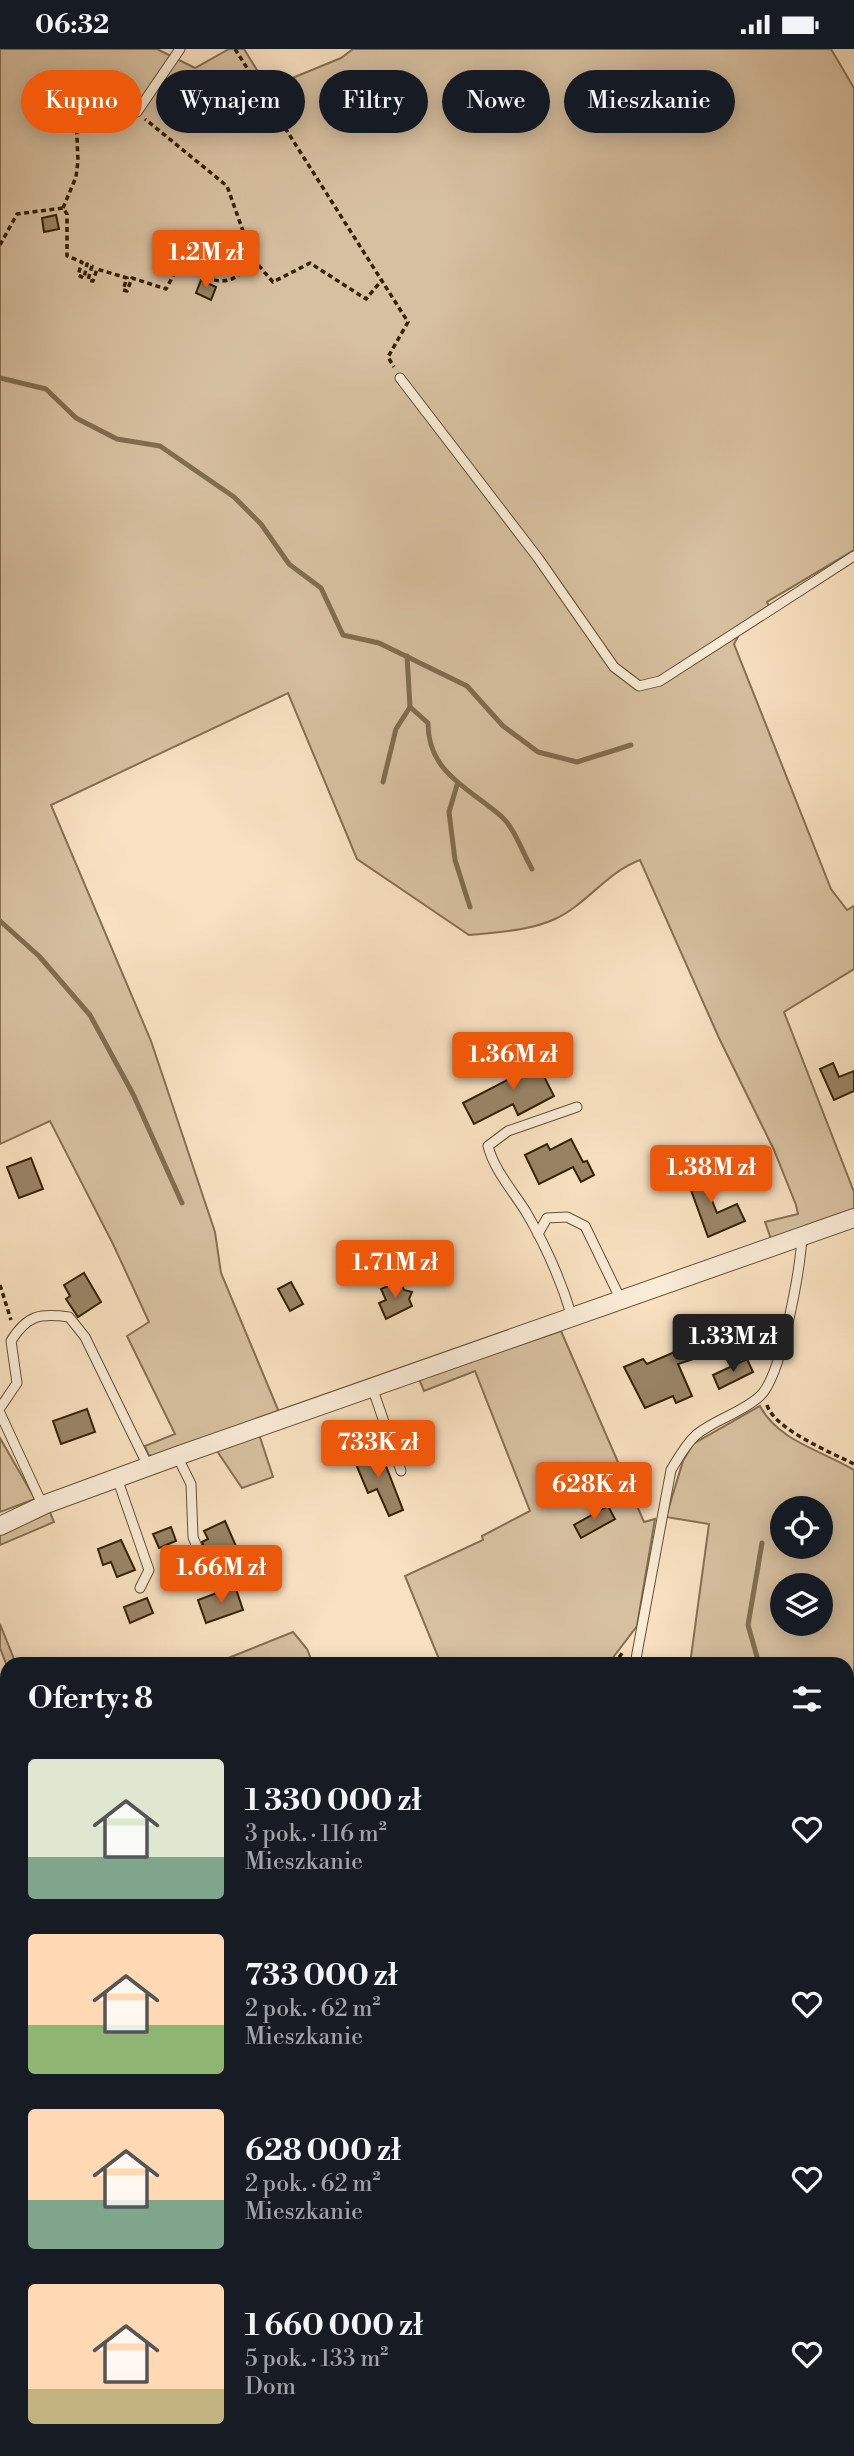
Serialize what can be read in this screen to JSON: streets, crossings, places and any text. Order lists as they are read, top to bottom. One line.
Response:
{"page":{"status":"06:32","chip":["Kupno","Wynajem","Filtry","Nowe","Mieszkanie"],"price":["1.2M zł","1.36M zł","1.38M zł","1.71M zł","1.33M zł","733K zł","628K zł","1.66M zł"],"heading":"Oferty: 8","list":[{"name":"1 330 000 zł","note":"3 pok. · 116 m² · Mieszkanie"},{"name":"733 000 zł","note":"2 pok. · 62 m² · Mieszkanie"},{"name":"628 000 zł","note":"2 pok. · 62 m² · Mieszkanie"},{"name":"1 660 000 zł","note":"5 pok. · 133 m² · Dom"}]}}
